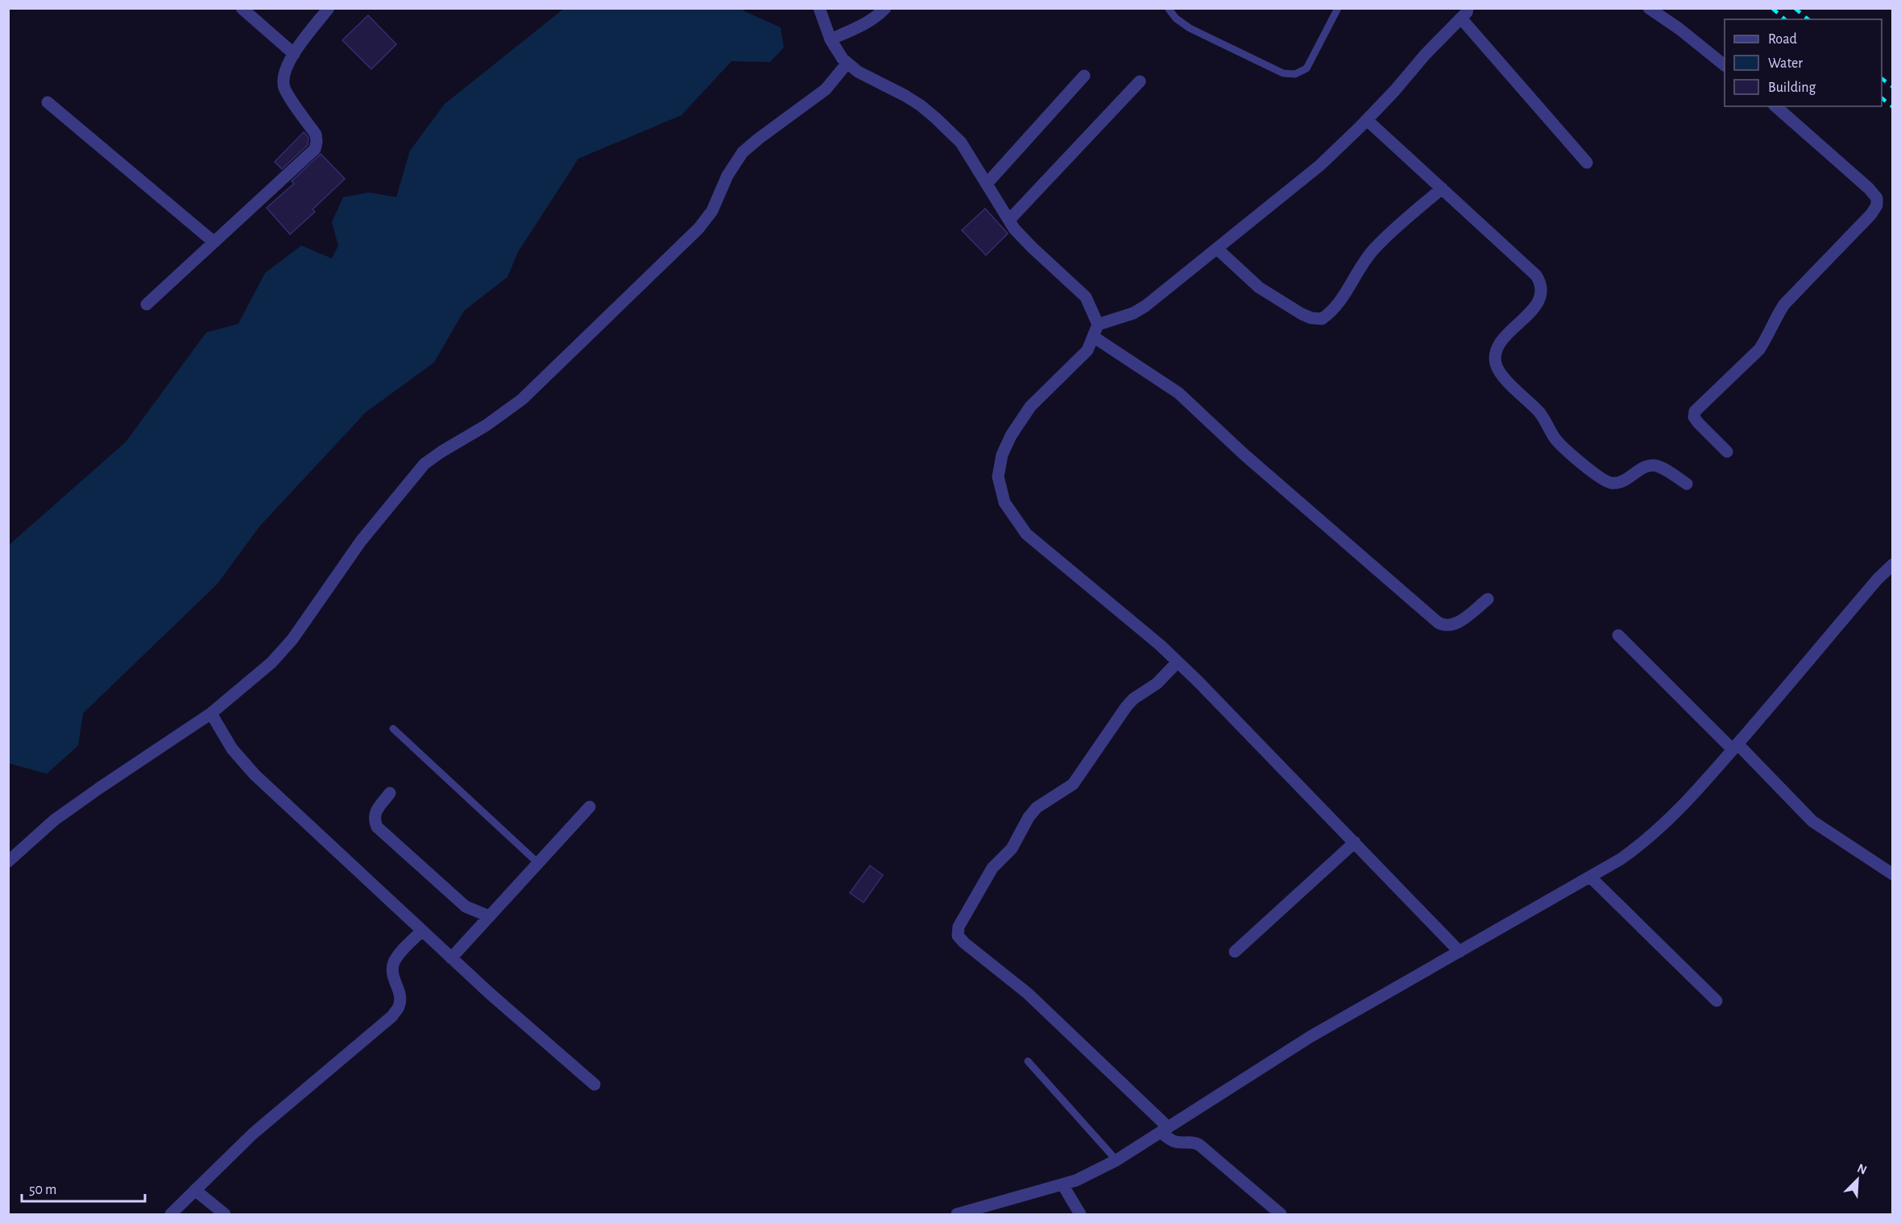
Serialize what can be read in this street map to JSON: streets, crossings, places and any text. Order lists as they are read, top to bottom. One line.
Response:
{"legend":["Road","Water","Building"],"scale_bar":"50 m","north":"top right"}
